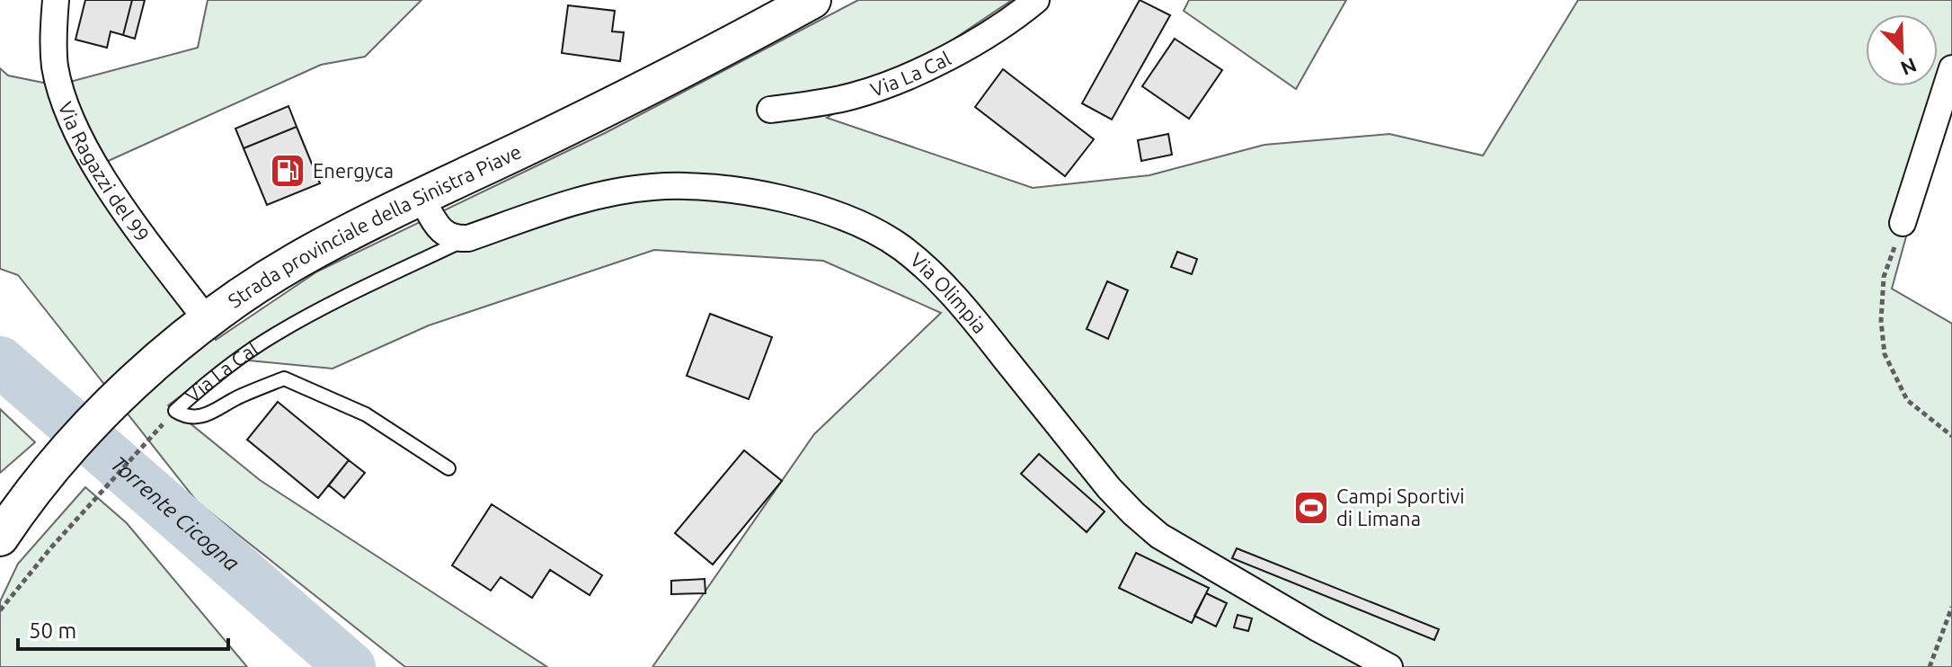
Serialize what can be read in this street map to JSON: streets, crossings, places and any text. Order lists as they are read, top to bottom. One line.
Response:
{"streets":{"main road":["Strada provinciale della Sinistra Piave"],"street":["Via La Cal","Via Ragazzi del 99","Via Olimpia"]},"crossings":[["Via La Cal","Via Olimpia"],["Via Ragazzi del 99","Strada provinciale della Sinistra Piave"]],"water":["Torrente Cicogna"],"places":{"fuel station":["Energyca"],"sports":["Campi Sportivi di Limana"]},"scale_bar":"50 m","north":"bottom right"}
